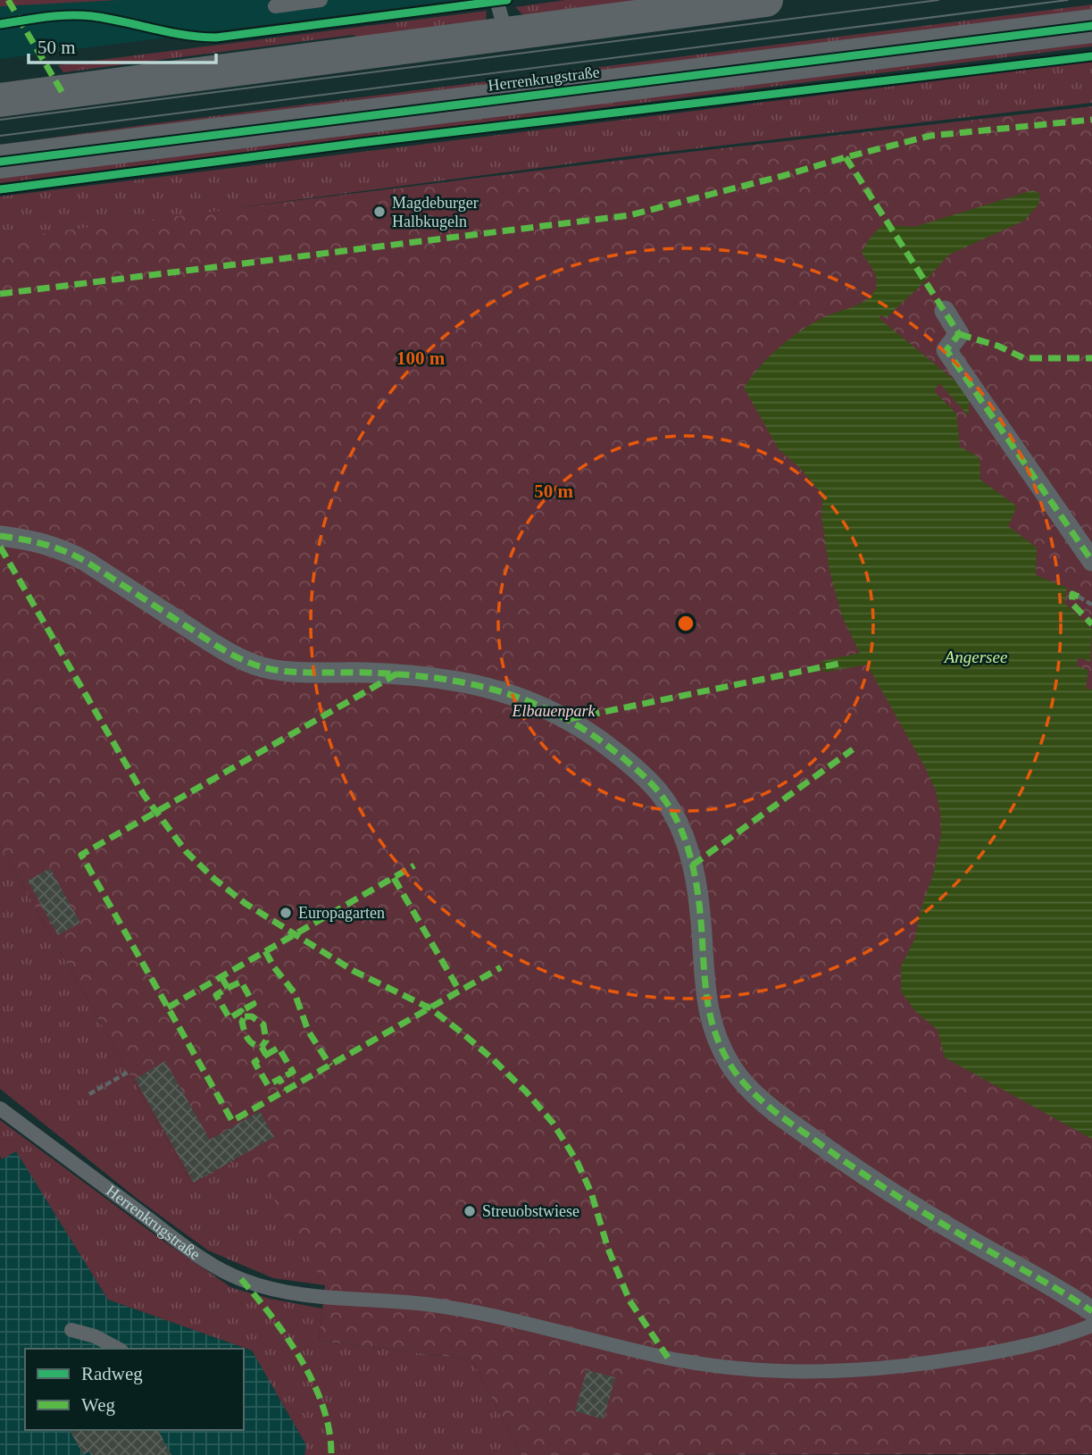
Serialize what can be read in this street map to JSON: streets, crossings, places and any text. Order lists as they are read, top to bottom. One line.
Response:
{"streets":{"street":["Herrenkrugstraße"]},"water":["Angersee"],"parks":["Elbauenpark"],"places":["Magdeburger Halbkugeln","Europagarten","Streuobstwiese"],"legend":["Radweg","Weg"],"scale_bar":"50 m","rings":["100 m","50 m"]}
